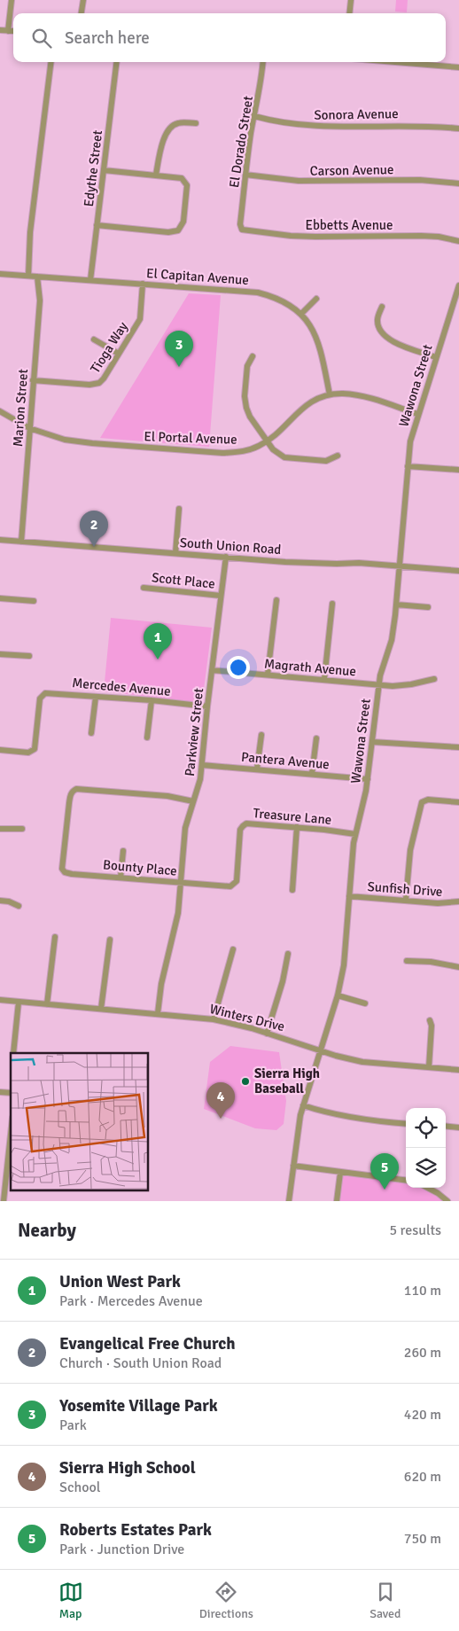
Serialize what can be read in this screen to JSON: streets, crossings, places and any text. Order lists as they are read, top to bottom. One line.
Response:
{"streets":{"street":["Sonora Avenue","El Dorado Street","Edythe Street","Carson Avenue","Ebbetts Avenue","El Capitan Avenue","Tioga Way","Wawona Street","Marion Street","El Portal Avenue","South Union Road","Scott Place","Magrath Avenue","Mercedes Avenue","Parkview Street","Pantera Avenue","Treasure Lane","Bounty Place","Sunfish Drive","Winters Drive"]},"crossings":[["Sonora Avenue","El Dorado Street"],["El Dorado Street","Carson Avenue"],["El Dorado Street","Ebbetts Avenue"],["Edythe Street","El Capitan Avenue"],["El Capitan Avenue","Tioga Way"],["El Capitan Avenue","Marion Street"],["El Capitan Avenue","El Portal Avenue"],["Tioga Way","Marion Street"],["Wawona Street","El Portal Avenue"],["Wawona Street","South Union Road"],["Wawona Street","Magrath Avenue"],["Wawona Street","Pantera Avenue"],["Wawona Street","Treasure Lane"],["Wawona Street","Sunfish Drive"],["Wawona Street","Winters Drive"],["Marion Street","El Portal Avenue"],["Marion Street","South Union Road"],["South Union Road","Parkview Street"],["Scott Place","Parkview Street"],["Magrath Avenue","Parkview Street"],["Mercedes Avenue","Parkview Street"],["Parkview Street","Pantera Avenue"],["Parkview Street","Bounty Place"],["Parkview Street","Winters Drive"],["Treasure Lane","Bounty Place"]],"places":["Sierra High Baseball"],"page":{"search":"Search here","pins":["3","2","1","4","5"],"heading":["Nearby","5 results"],"list":[{"mark":"1","name":"Union West Park","note":"Park · Mercedes Avenue","value":"110 m"},{"mark":"2","name":"Evangelical Free Church","note":"Church · South Union Road","value":"260 m"},{"mark":"3","name":"Yosemite Village Park","note":"Park","value":"420 m"},{"mark":"4","name":"Sierra High School","note":"School","value":"620 m"},{"mark":"5","name":"Roberts Estates Park","note":"Park · Junction Drive","value":"750 m"}],"nav":["Map","Directions","Saved"]}}
